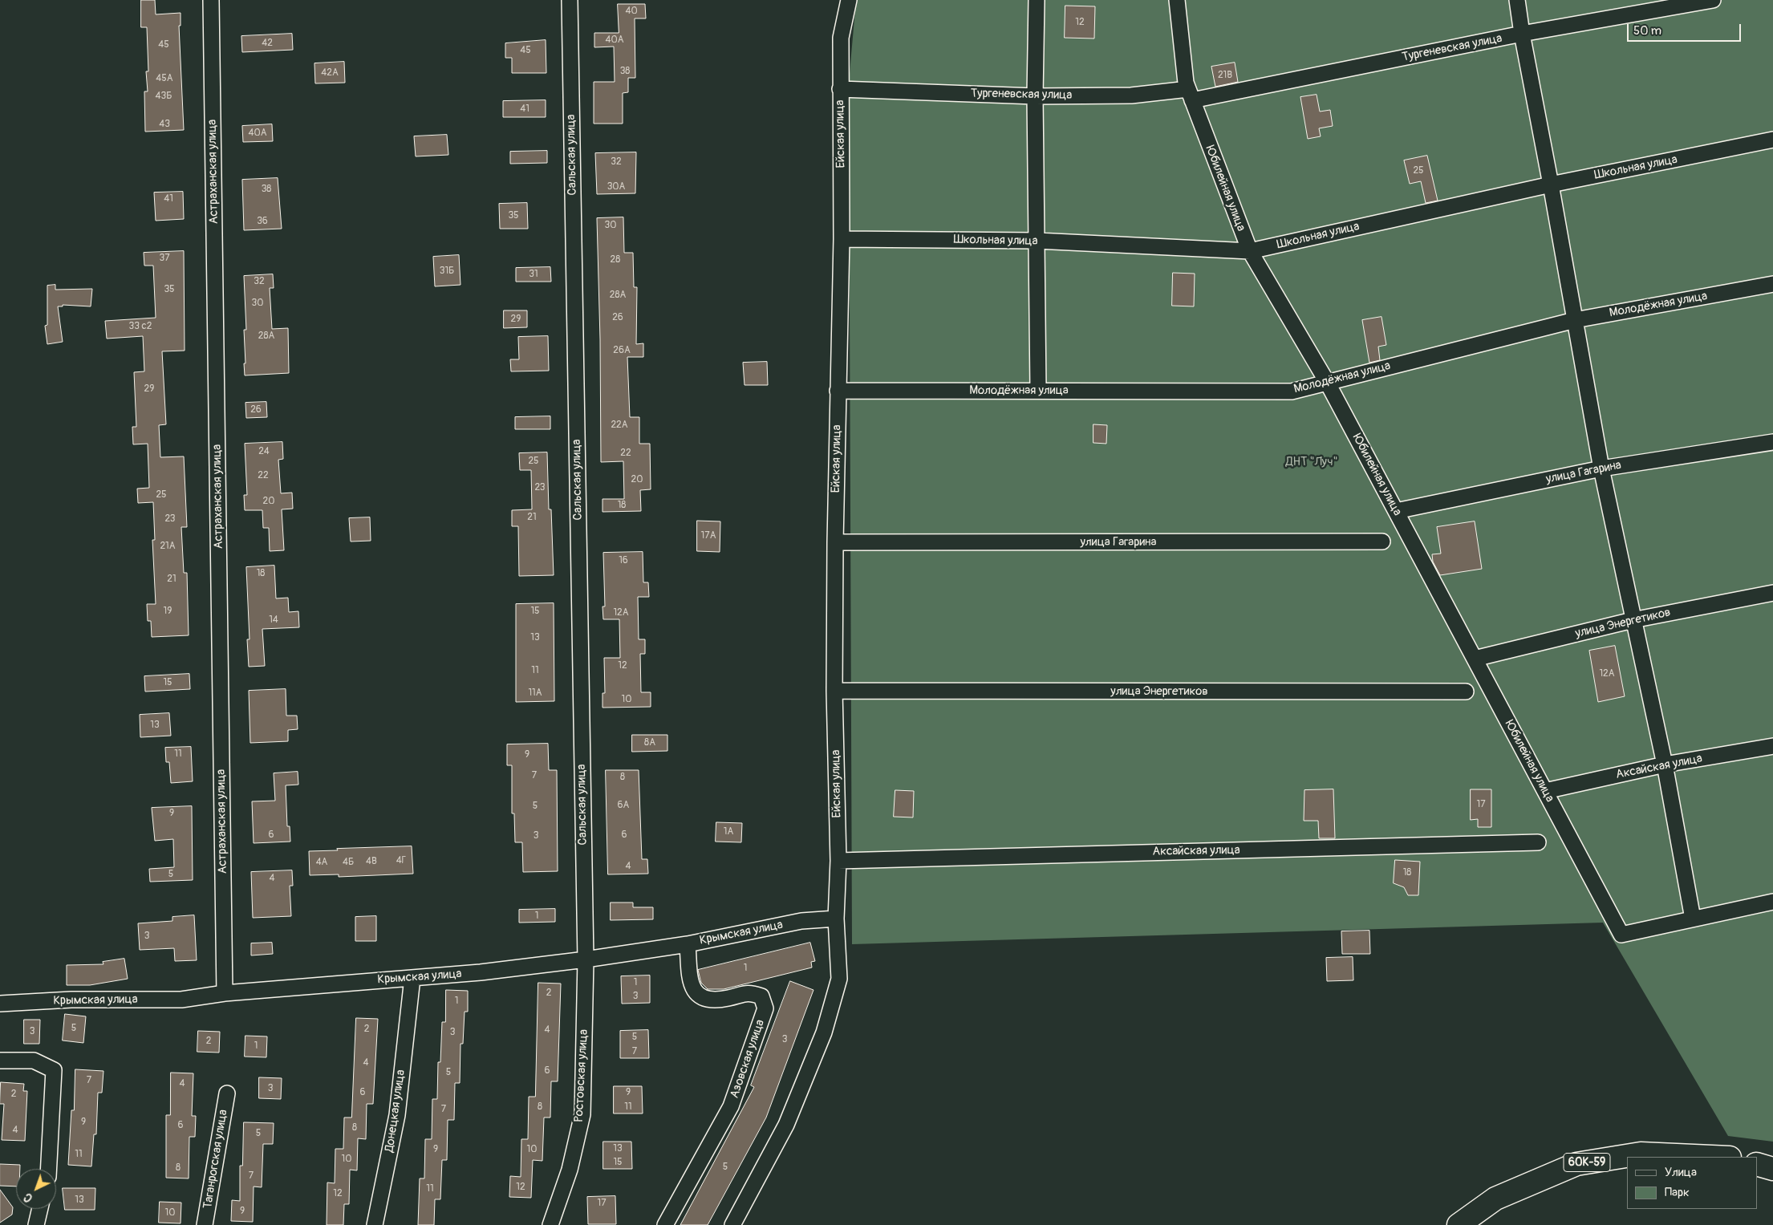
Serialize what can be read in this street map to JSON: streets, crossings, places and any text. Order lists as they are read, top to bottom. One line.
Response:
{"streets":{"main road":["60К-59"],"street":["Тургеневская улица","Ейская улица","Сальская улица","Школьная улица","Астраханская улица","Юбилейная улица","Молодёжная улица","улица Гагарина","улица Энергетиков","Аксайская улица","Крымская улица","Азовская улица","Ростовская улица","Донецкая улица","Таганрогская улица"]},"crossings":[["Тургеневская улица","Ейская улица"],["Тургеневская улица","Юбилейная улица"],["Ейская улица","Школьная улица"],["Ейская улица","Молодёжная улица"],["Ейская улица","улица Гагарина"],["Ейская улица","улица Энергетиков"],["Ейская улица","Аксайская улица"],["Ейская улица","Крымская улица"],["Сальская улица","Крымская улица"],["Сальская улица","Ростовская улица"],["Школьная улица","Юбилейная улица"],["Астраханская улица","Крымская улица"],["Юбилейная улица","Молодёжная улица"],["Юбилейная улица","улица Гагарина"],["Юбилейная улица","улица Энергетиков"],["Юбилейная улица","Аксайская улица"],["Крымская улица","Азовская улица"],["Крымская улица","Ростовская улица"],["Крымская улица","Донецкая улица"]],"parks":["ДНТ \"Луч\""],"house_numbers":["40","12","40А","42","45","45","38","42А","21В","45А","43Б","41","43","40А","32","25","30А","38","41","35","36","30","37","28","31Б","31","32","35","28А","30","26","29","33 с2","28А","26А","29","26","22А","24","22","25","22","20","23","25","20","18","21","23","17А","21А","16","18","21","19","15","12А","14","13","12","11","12А","15","11А","10","13","8А","11","9","7","8","17","6А","5","9","1А","6","6","3","4Г","4В","4А","4Б","4","18","5","4","1","3","1","1","2","3","1","5","2","4","3","3","5","3","2","1","7","4","6","5","7","4","3","6","9","2","8","11","7","9","6","8","4","5","13","9","10","11","10","15","5","8","7","12","11","12","13","17","9","10"],"legend":["Улица","Парк"],"scale_bar":"50 m","north":"bottom left"}
